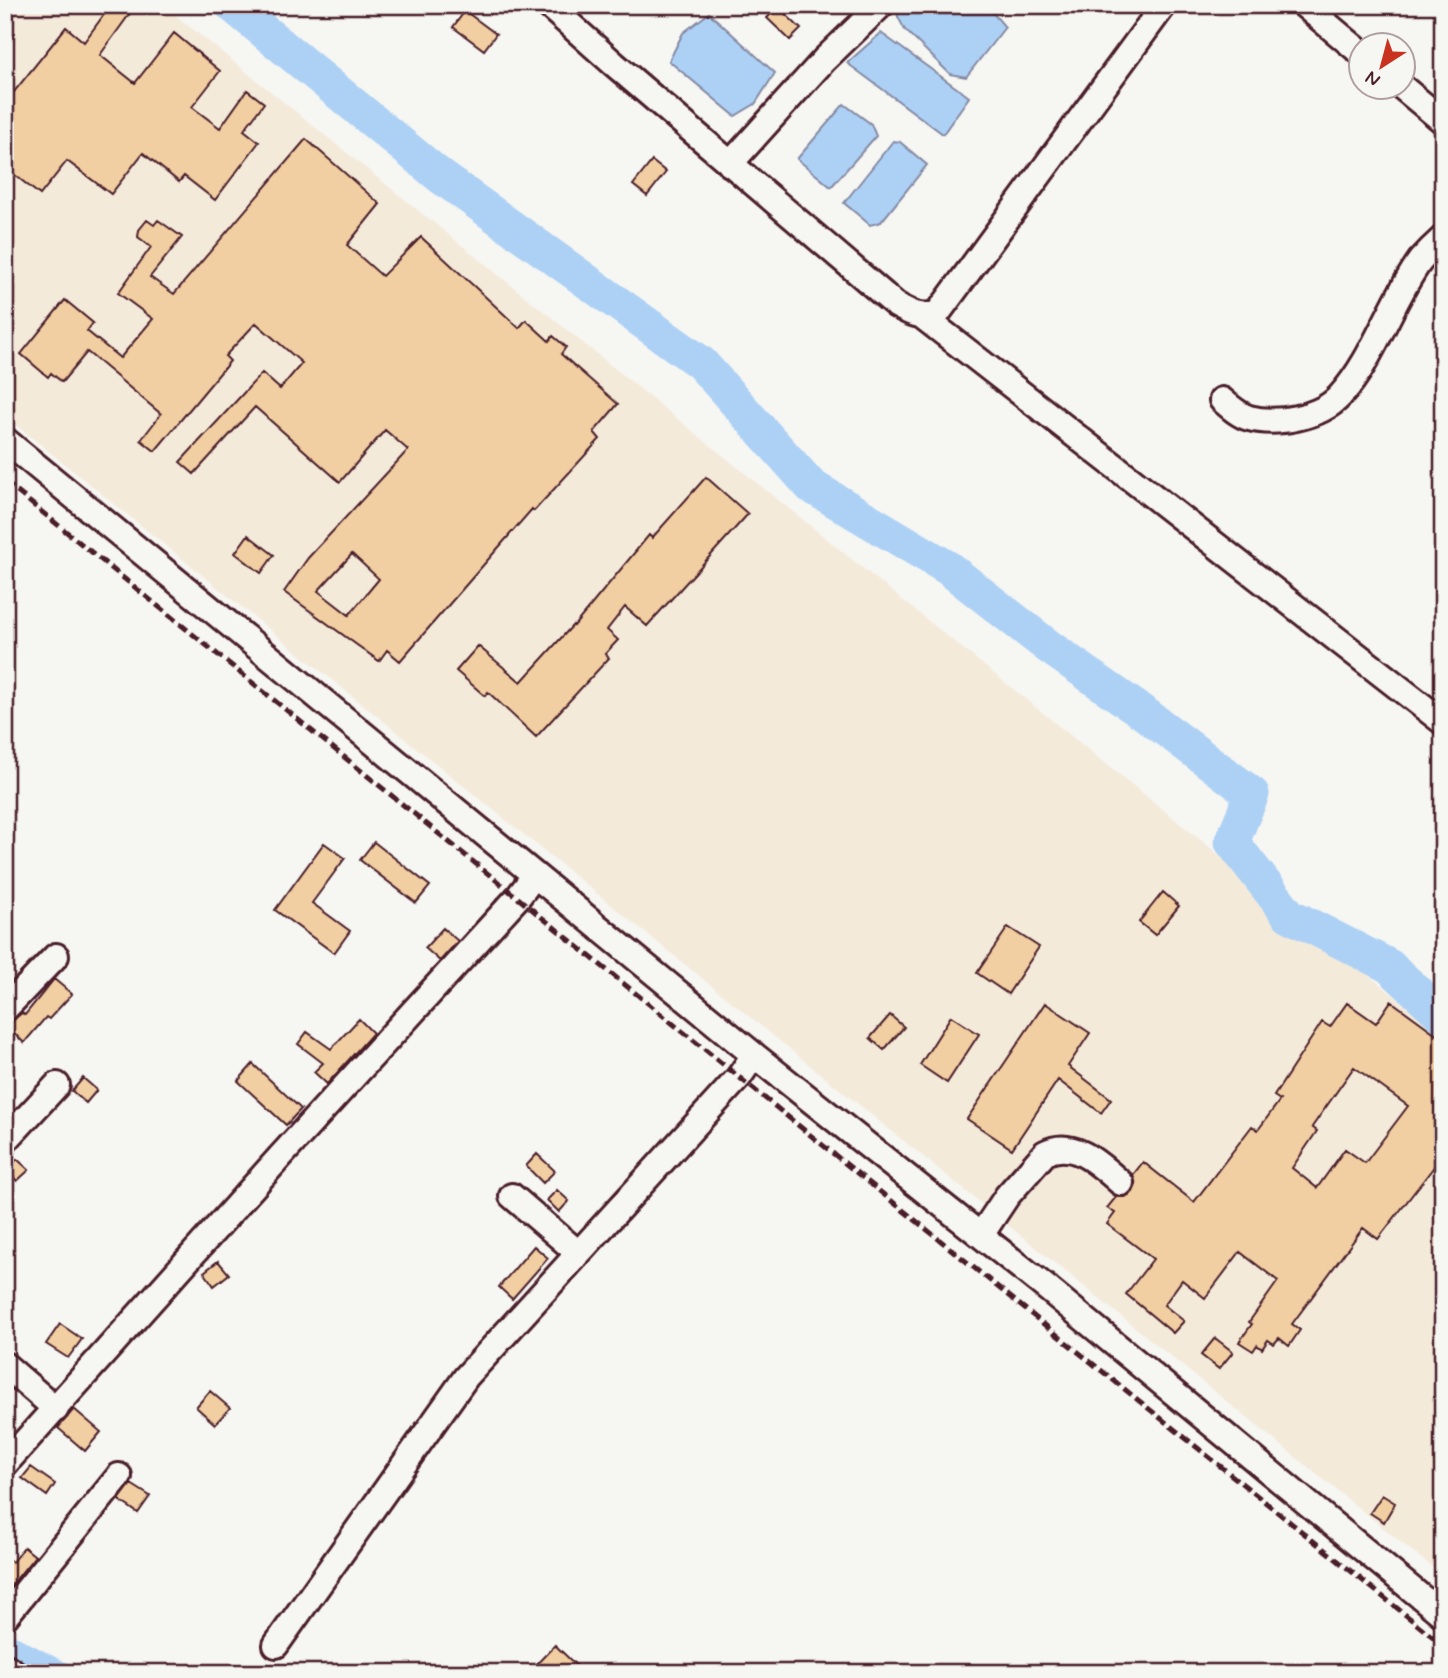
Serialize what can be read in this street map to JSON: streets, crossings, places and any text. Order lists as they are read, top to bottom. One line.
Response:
{"north":"bottom left"}
